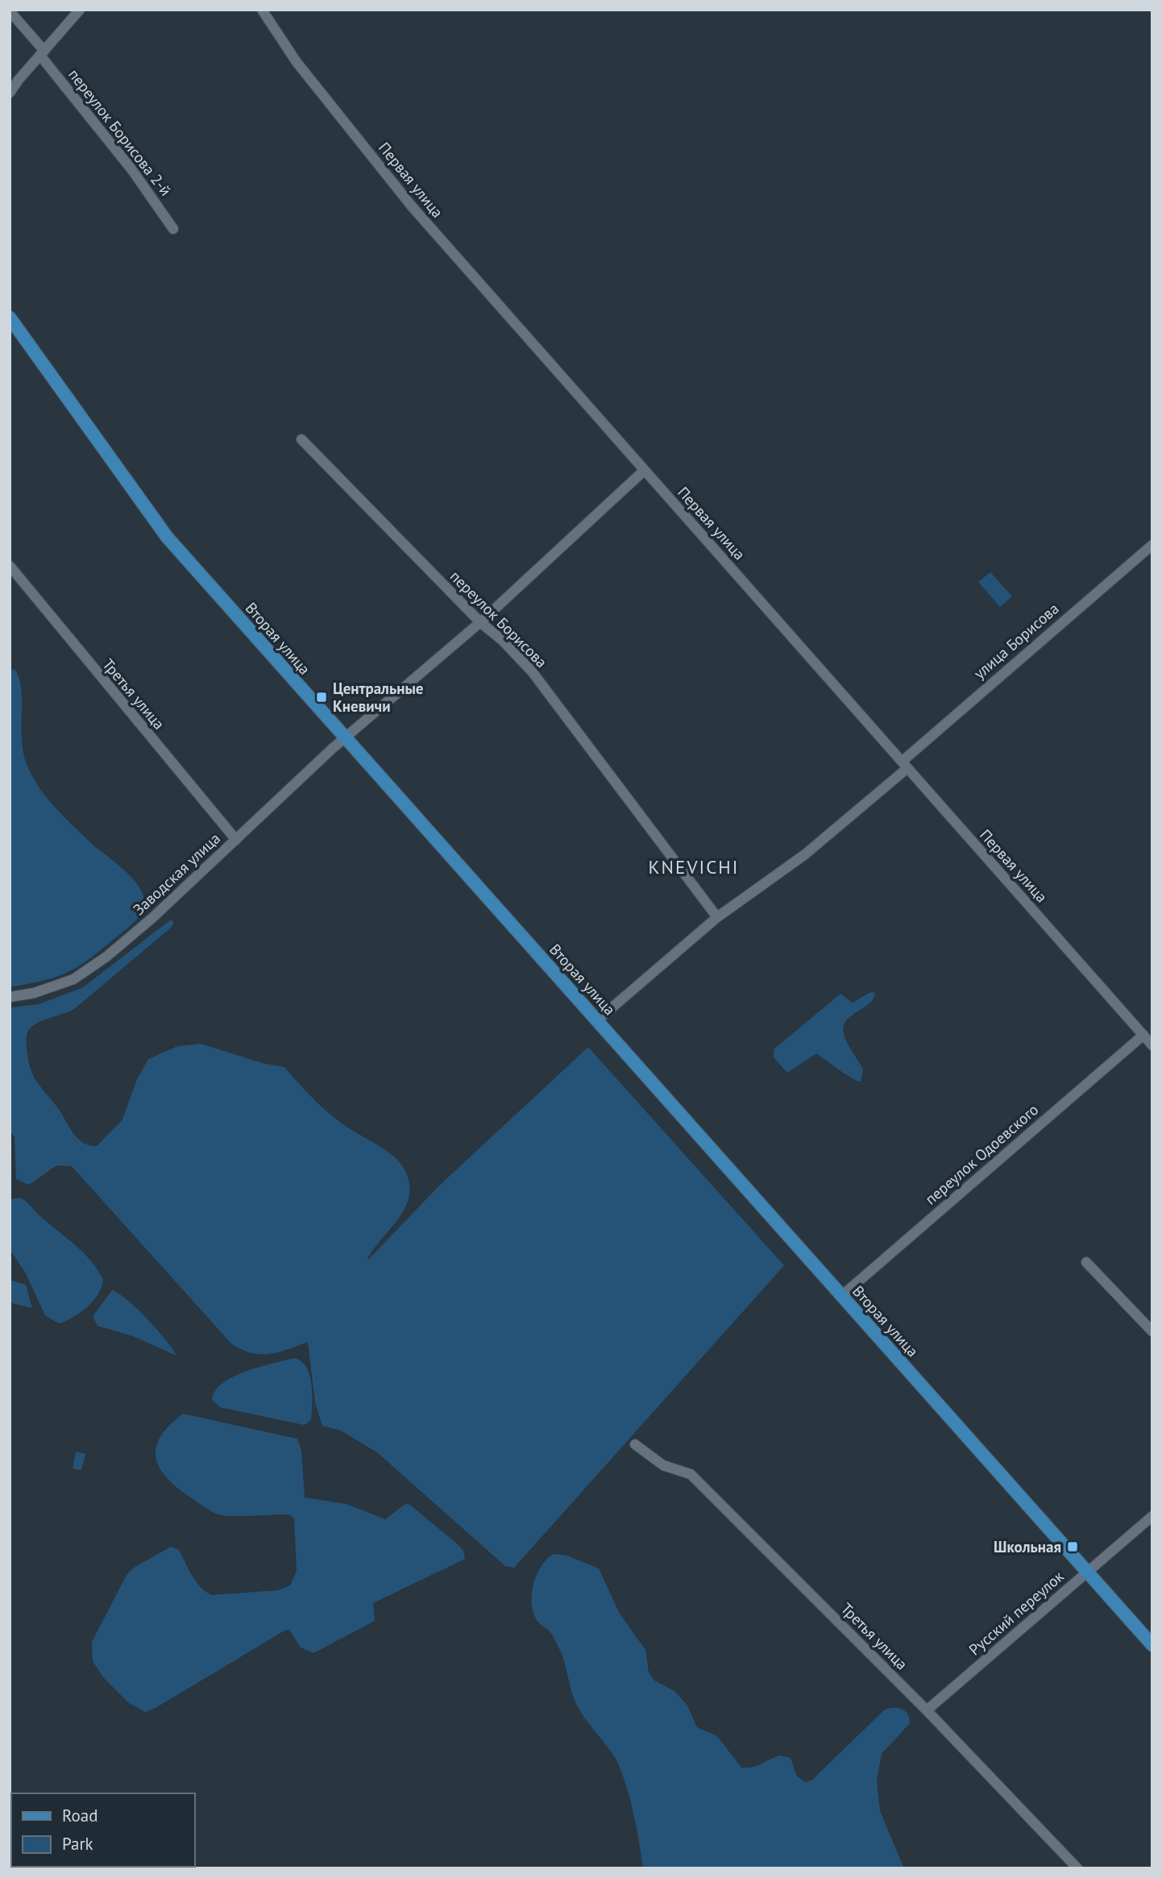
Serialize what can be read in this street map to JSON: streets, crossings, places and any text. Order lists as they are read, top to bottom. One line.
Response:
{"streets":{"main road":["Вторая улица"],"street":["переулок Борисова 2-й","Первая улица","переулок Борисова","улица Борисова","Третья улица","Заводская улица","переулок Одоевского","Русский переулок"]},"crossings":[["Первая улица","улица Борисова"],["Первая улица","Заводская улица"],["Первая улица","переулок Одоевского"],["переулок Борисова","Заводская улица"],["Вторая улица","Заводская улица"],["Вторая улица","переулок Одоевского"],["Вторая улица","Русский переулок"],["Третья улица","Заводская улица"],["Третья улица","Русский переулок"]],"districts":["KNEVICHI"],"places":{"transit":["Центральные Кневичи","Школьная"]},"legend":["Road","Park"]}
